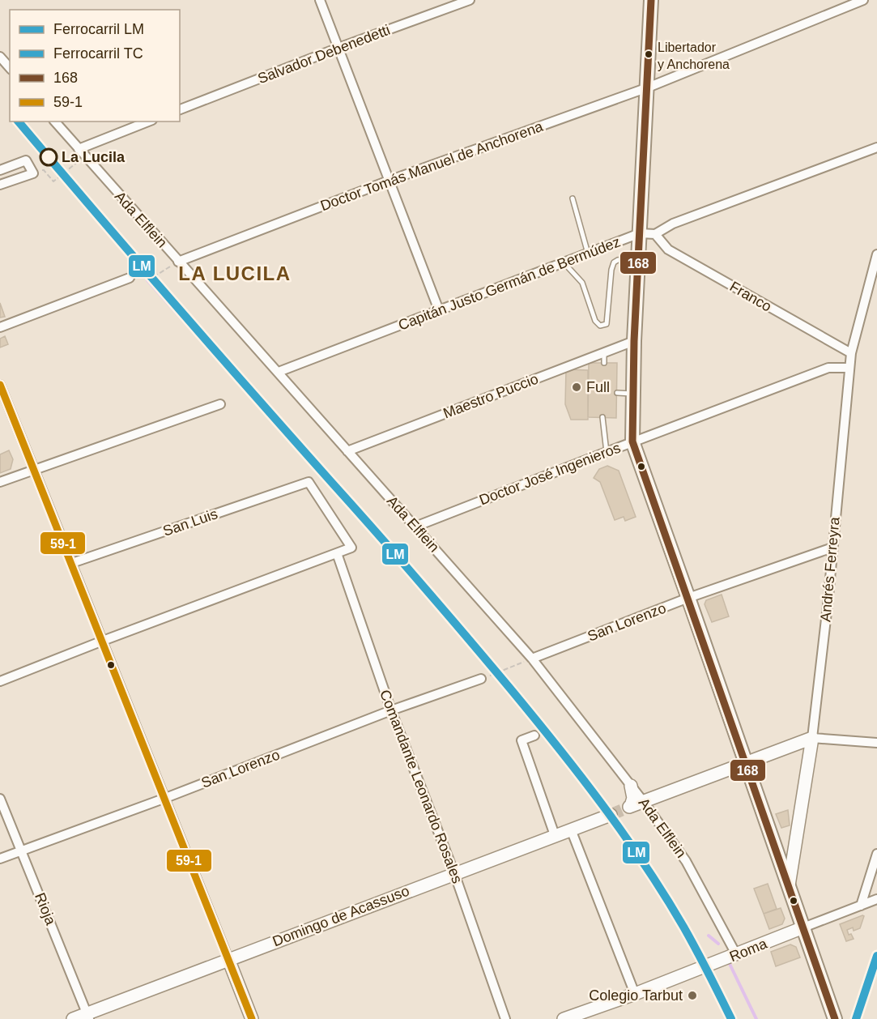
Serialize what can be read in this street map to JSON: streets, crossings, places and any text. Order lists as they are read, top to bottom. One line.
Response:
{"streets":{"street":["Salvador Debenedetti","Doctor Tomás Manuel de Anchorena","Ada Elflein","Capitán Justo Germán de Bermúdez","Franco","Maestro Puccio","Doctor José Ingenieros","San Luis","Andrés Ferreyra","San Lorenzo","Comandante Leonardo Rosales","Rioja","Domingo de Acassuso","Roma"]},"crossings":[["Doctor Tomás Manuel de Anchorena","Ada Elflein"],["Ada Elflein","Capitán Justo Germán de Bermúdez"],["Ada Elflein","Maestro Puccio"],["Ada Elflein","Doctor José Ingenieros"],["Ada Elflein","San Lorenzo"],["Ada Elflein","Roma"],["Capitán Justo Germán de Bermúdez","Franco"],["Franco","Andrés Ferreyra"],["Doctor José Ingenieros","Andrés Ferreyra"],["San Luis","Comandante Leonardo Rosales"],["Andrés Ferreyra","San Lorenzo"],["San Lorenzo","Comandante Leonardo Rosales"],["San Lorenzo","Rioja"],["Comandante Leonardo Rosales","Domingo de Acassuso"],["Rioja","Domingo de Acassuso"]],"districts":["LA LUCILA"],"places":["Libertador y Anchorena","La Lucila","Full","Colegio Tarbut"],"lines":["transit line 168","rail line LM","transit line 59-1","rail line TC"],"legend":["Ferrocarril LM","Ferrocarril TC","168","59-1"]}
